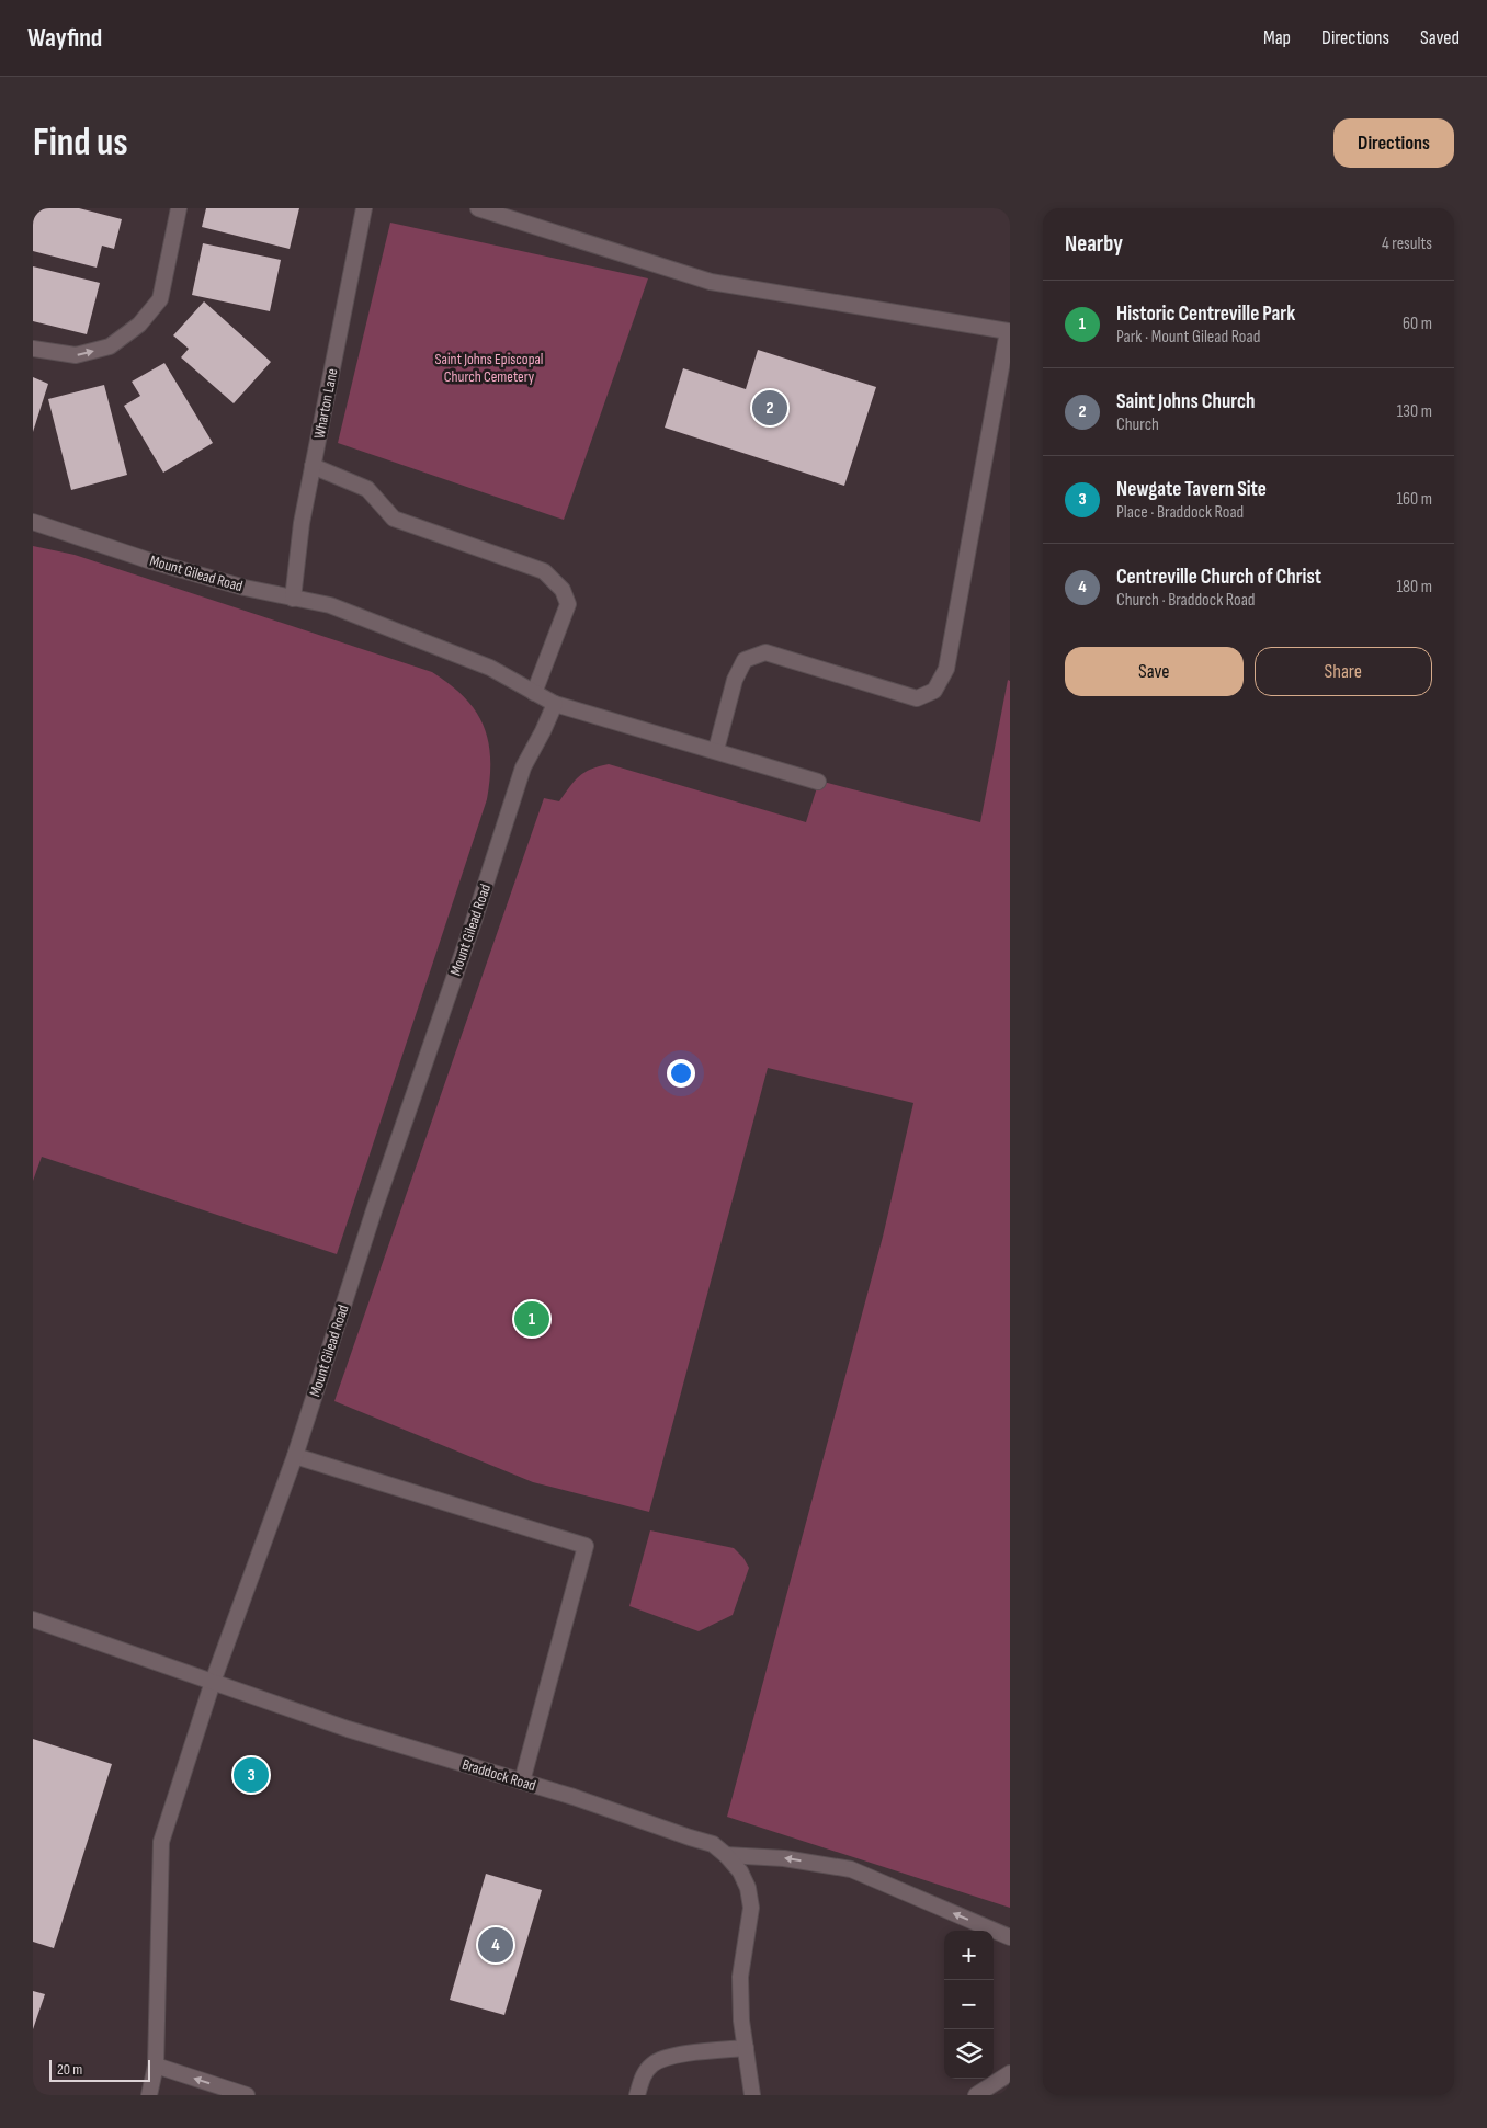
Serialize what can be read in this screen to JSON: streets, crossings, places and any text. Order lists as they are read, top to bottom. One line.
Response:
{"streets":{"street":["Wharton Lane","Mount Gilead Road","Braddock Road"]},"crossings":[["Wharton Lane","Mount Gilead Road"],["Mount Gilead Road","Braddock Road"]],"parks":["Saint Johns Episcopal Church Cemetery"],"scale_bar":"20 m","page":{"header":"Wayfind","nav":["Map","Directions","Saved"],"buttons":["Directions",["Save","Share"]],"title":"Find us","heading":["Nearby","4 results"],"list":[{"mark":"1","name":"Historic Centreville Park","note":"Park · Mount Gilead Road","value":"60 m"},{"mark":"2","name":"Saint Johns Church","note":"Church","value":"130 m"},{"mark":"3","name":"Newgate Tavern Site","note":"Place · Braddock Road","value":"160 m"},{"mark":"4","name":"Centreville Church of Christ","note":"Church · Braddock Road","value":"180 m"}],"pins":["2","1","3","4"],"map_buttons":["+","−"],"scale":"20 m"}}
